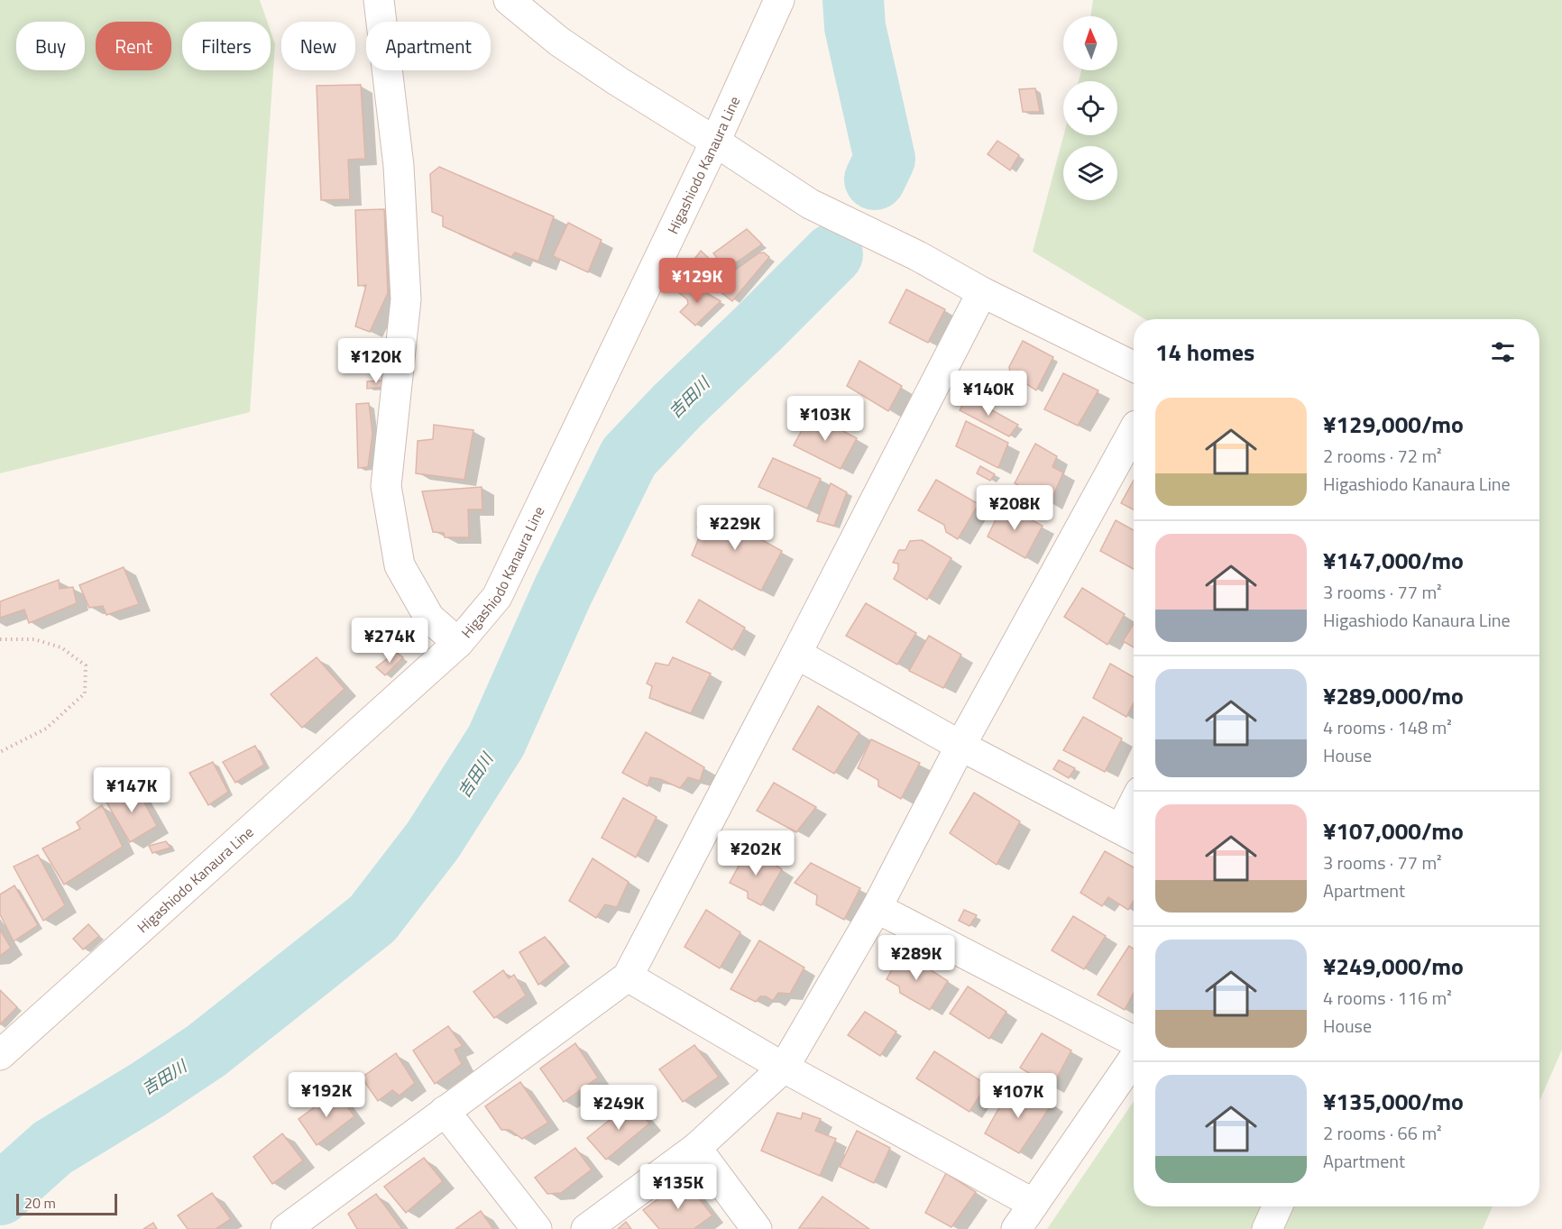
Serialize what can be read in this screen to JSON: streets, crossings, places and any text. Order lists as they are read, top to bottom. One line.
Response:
{"streets":{"street":["Higashiodo Kanaura Line"]},"water":["吉田川"],"scale_bar":"20 m","north":"top","page":{"chip":["Buy","Rent","Filters","New","Apartment"],"price":["¥129K","¥120K","¥140K","¥103K","¥208K","¥229K","¥274K","¥147K","¥202K","¥289K","¥192K","¥107K","¥249K","¥135K"],"heading":"14 homes","list":[{"name":"¥129,000/mo","note":"2 rooms · 72 m² · Higashiodo Kanaura Line"},{"name":"¥147,000/mo","note":"3 rooms · 77 m² · Higashiodo Kanaura Line"},{"name":"¥289,000/mo","note":"4 rooms · 148 m² · House"},{"name":"¥107,000/mo","note":"3 rooms · 77 m² · Apartment"},{"name":"¥249,000/mo","note":"4 rooms · 116 m² · House"},{"name":"¥135,000/mo","note":"2 rooms · 66 m² · Apartment"}],"scale":"20 m"}}
